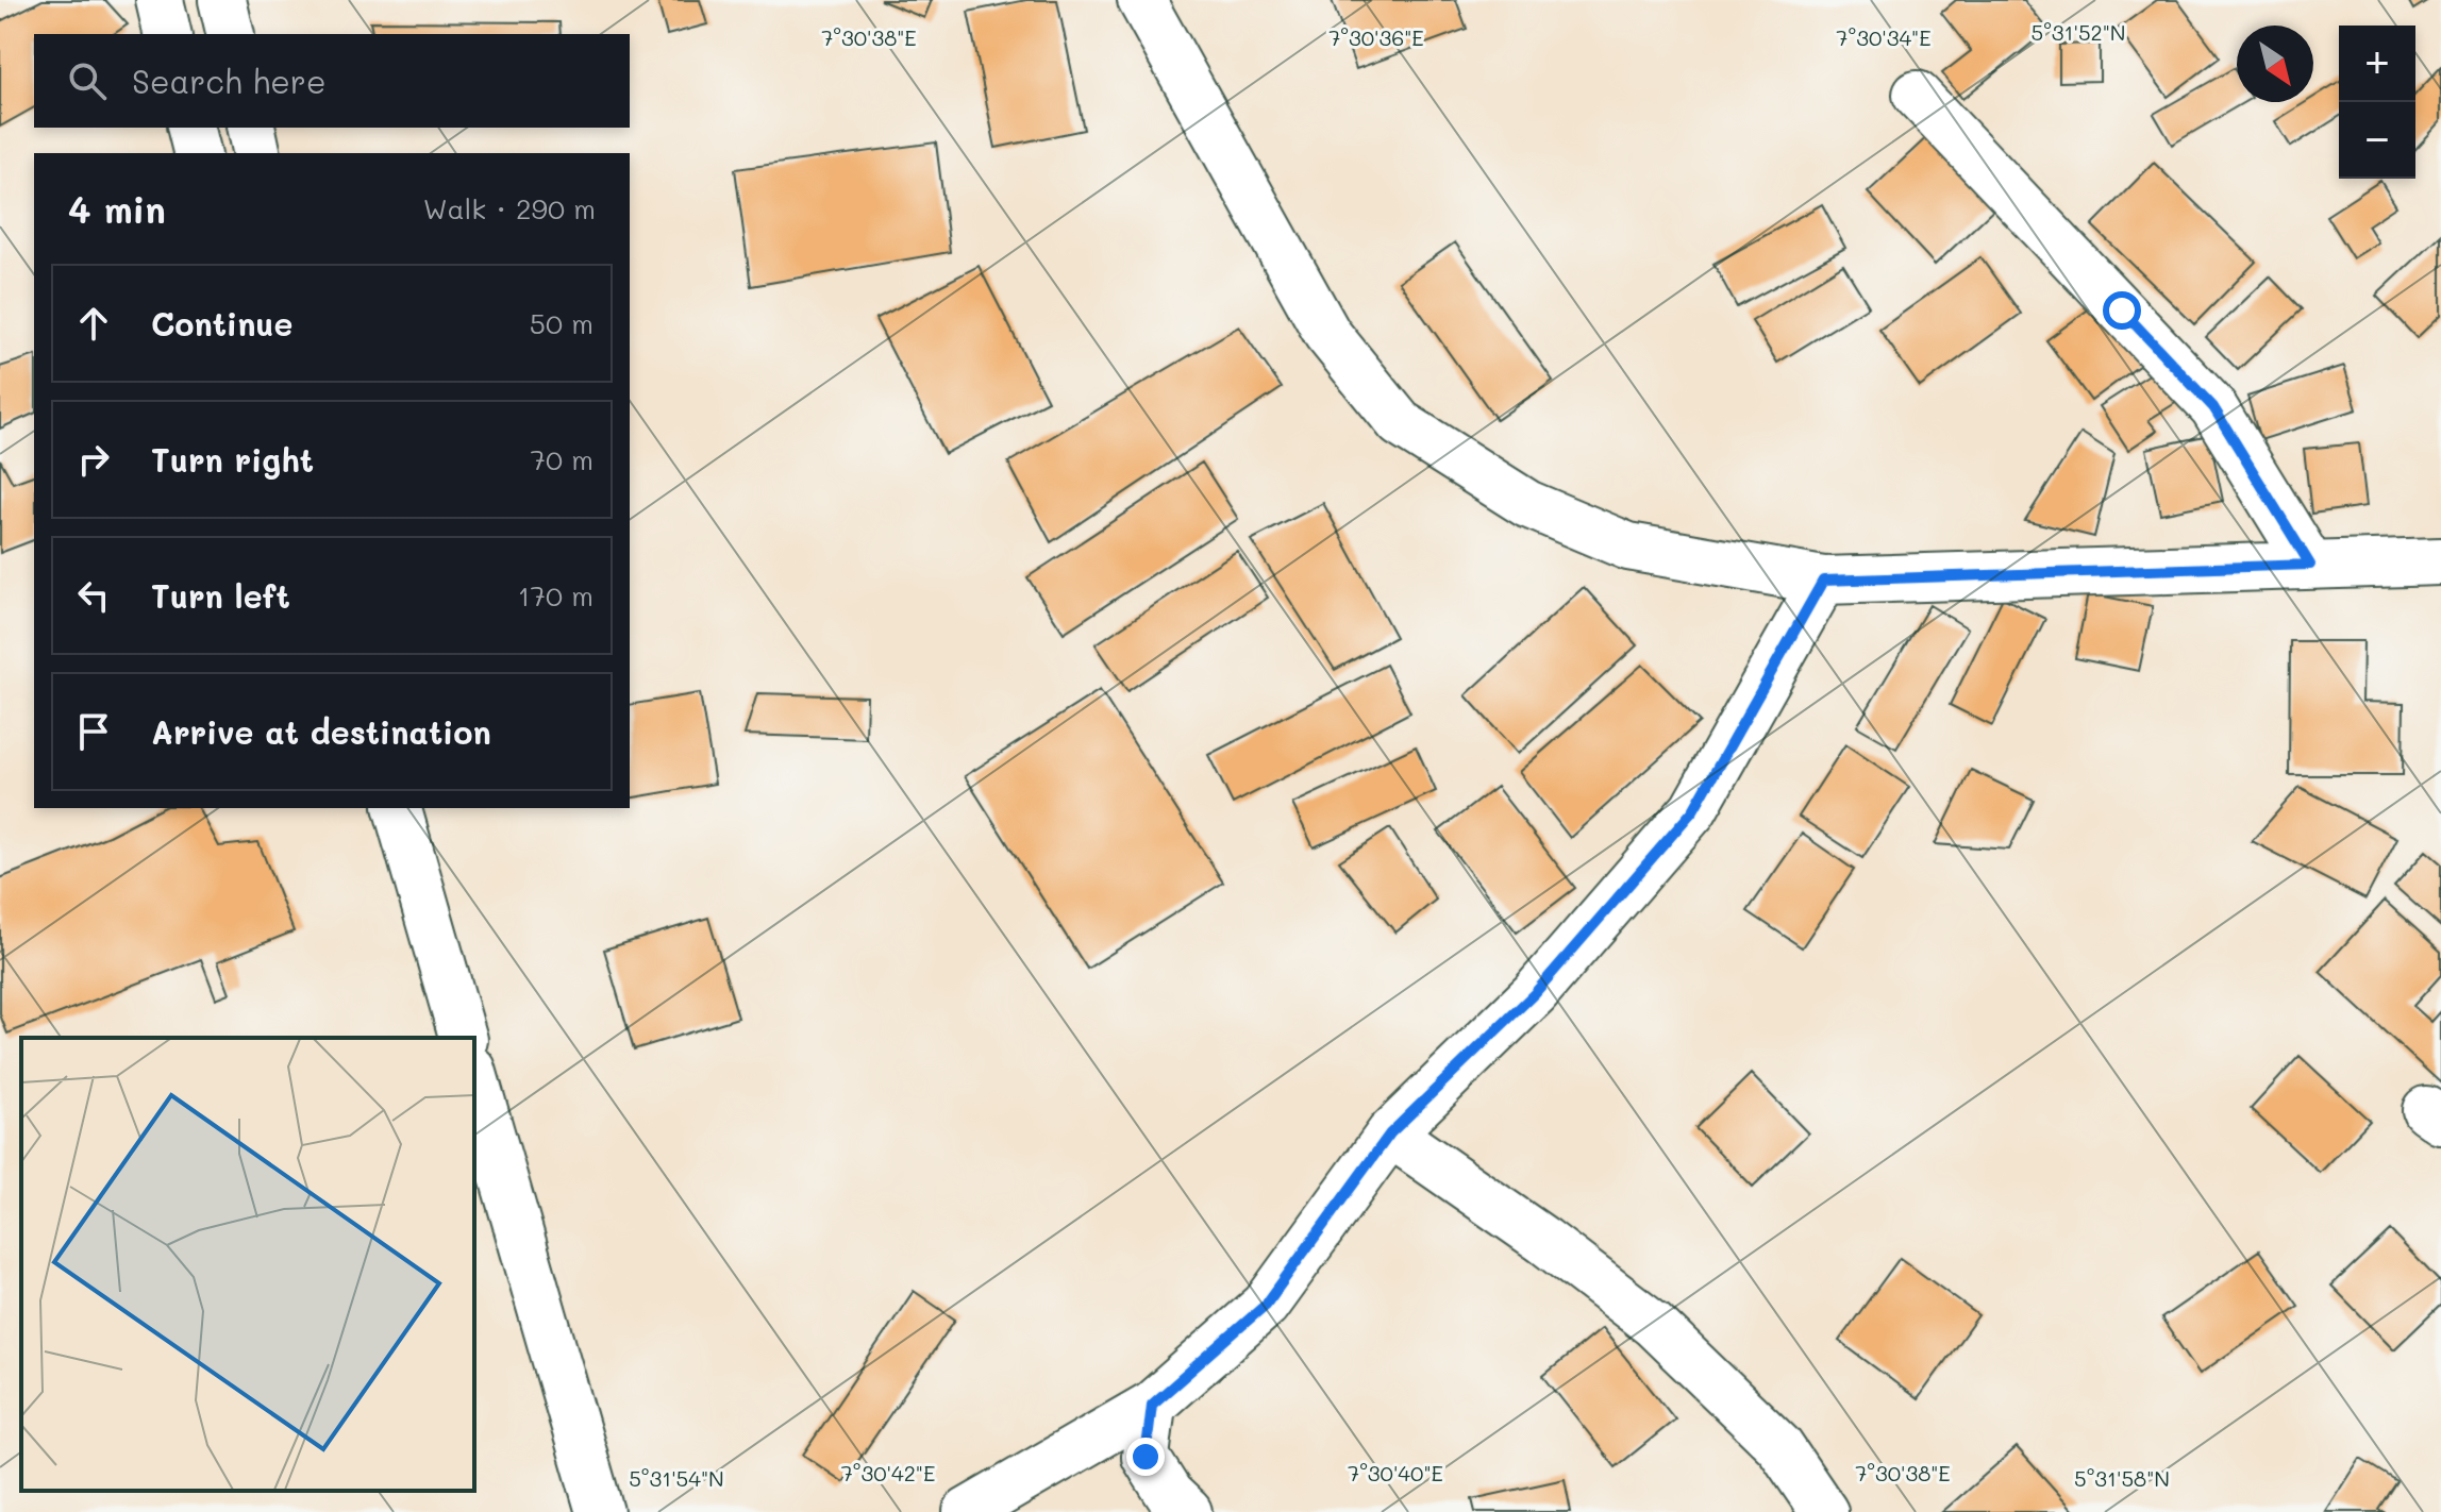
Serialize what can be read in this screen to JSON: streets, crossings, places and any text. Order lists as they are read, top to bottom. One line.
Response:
{"north":"bottom right","page":{"map_buttons":["+","−"],"search":"Search here","heading":["4 min","Walk · 290 m"],"list":[["Continue","50 m"],["Turn right","70 m"],["Turn left","170 m"],"Arrive at destination"]},"coordinates":["5°31'52\"N","7°30'38\"E","7°30'36\"E","7°30'34\"E","7°30'42\"E","7°30'40\"E","5°31'54\"N","5°31'58\"N"]}
